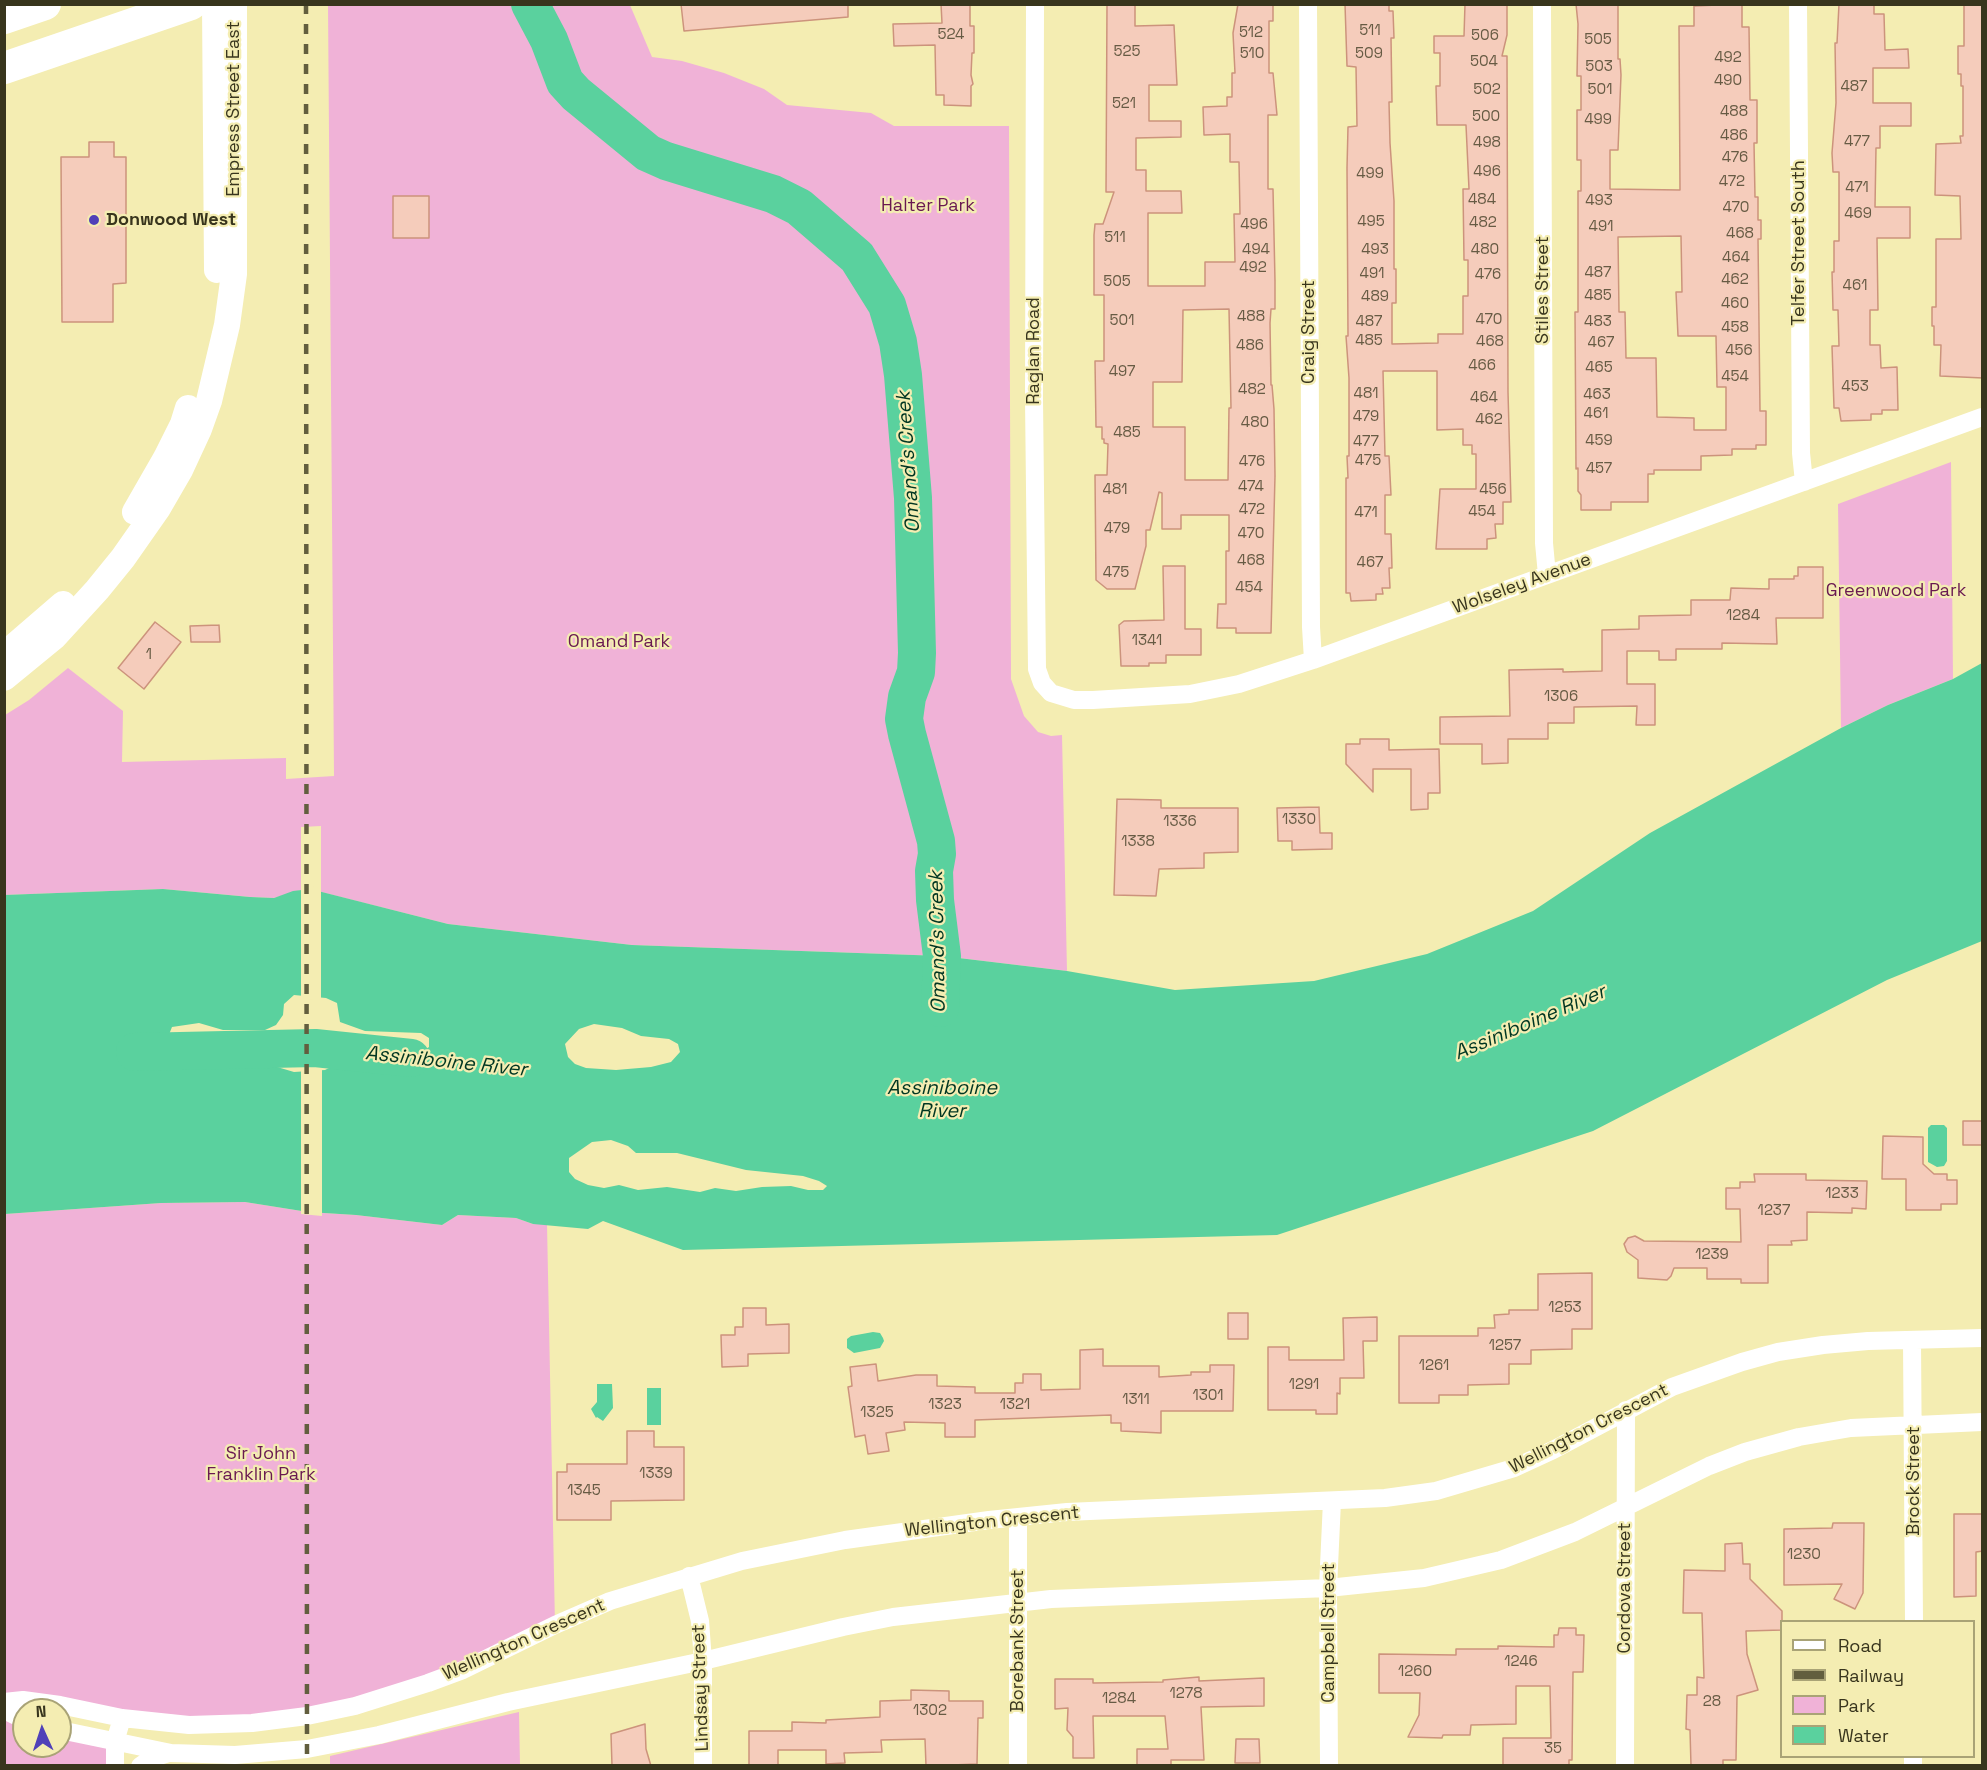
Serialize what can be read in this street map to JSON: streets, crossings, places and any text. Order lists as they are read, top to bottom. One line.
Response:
{"streets":{"main road":["Empress Street East"],"street":["Telfer Street South","Stiles Street","Craig Street","Raglan Road","Wolseley Avenue","Wellington Crescent","Brock Street","Cordova Street","Campbell Street","Borebank Street","Lindsay Street"]},"crossings":[["Telfer Street South","Wolseley Avenue"],["Stiles Street","Wolseley Avenue"],["Craig Street","Wolseley Avenue"],["Raglan Road","Wolseley Avenue"],["Wellington Crescent","Brock Street"],["Wellington Crescent","Cordova Street"],["Wellington Crescent","Campbell Street"],["Wellington Crescent","Borebank Street"],["Wellington Crescent","Lindsay Street"]],"water":["Omand's Creek","Assiniboine River"],"parks":["Halter Park","Greenwood Park","Omand Park","Sir John Franklin Park"],"places":["Donwood West"],"house_numbers":["511","512","524","506","505","525","510","509","492","504","503","490","487","502","501","521","488","500","499","486","477","498","476","496","499","472","471","484","493","470","469","495","482","496","491","468","511","494","493","480","464","492","487","491","476","462","505","461","485","489","460","488","470","501","487","483","458","485","468","467","486","456","466","465","497","454","453","482","481","463","464","461","479","462","480","485","459","477","475","476","457","474","481","456","472","454","471","479","470","468","467","475","454","1284","1341","1","1306","1330","1336","1338","1233","1237","1239","1253","1257","1261","1291","1301","1311","1323","1321","1325","1339","1345","1230","1246","1260","1278","1284","28","1302","35"],"legend":["Road","Railway","Park","Water"],"north":"top"}
